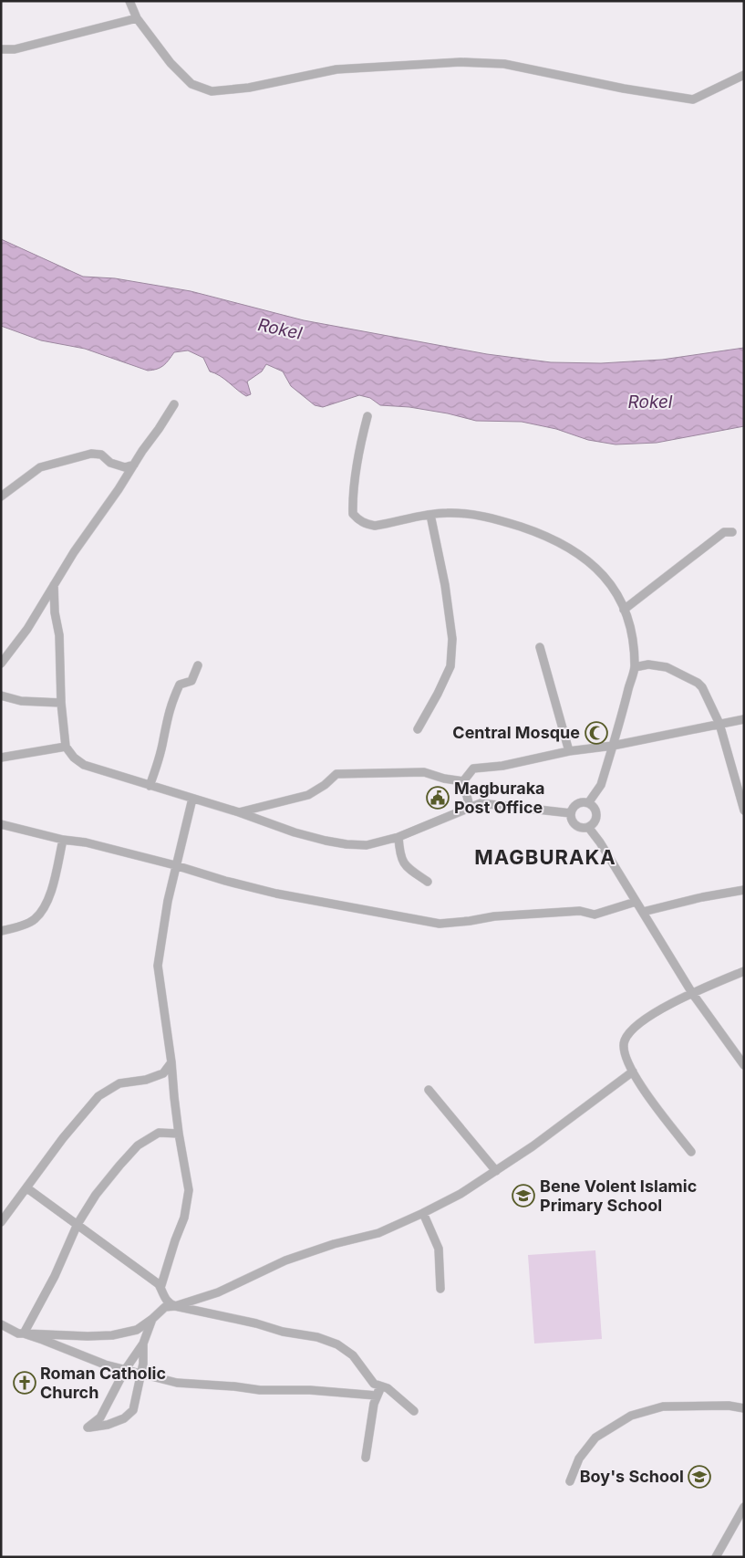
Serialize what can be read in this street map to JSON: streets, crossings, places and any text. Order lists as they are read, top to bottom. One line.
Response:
{"districts":["MAGBURAKA"],"water":["Rokel"],"places":{"mosque":["Central Mosque"],"public building":["Magburaka Post Office"],"school or university":["Bene Volent Islamic Primary School","Boy's School"],"church":["Roman Catholic Church"]}}
